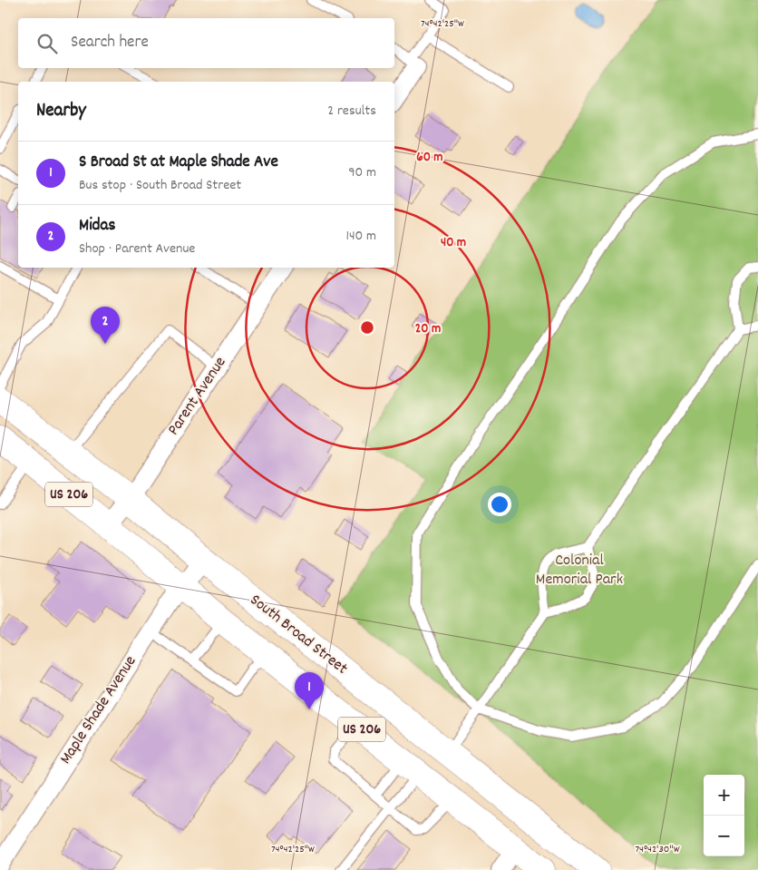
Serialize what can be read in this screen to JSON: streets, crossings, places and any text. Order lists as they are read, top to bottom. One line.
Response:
{"streets":{"main road":["US 206","South Broad Street"],"street":["Parent Avenue","Maple Shade Avenue"]},"crossings":[["Parent Avenue","US 206"],["Parent Avenue","South Broad Street"],["US 206","Maple Shade Avenue"],["South Broad Street","Maple Shade Avenue"]],"parks":["Colonial Memorial Park"],"page":{"search":"Search here","heading":["Nearby","2 results"],"list":[{"mark":"1","name":"S Broad St at Maple Shade Ave","note":"Bus stop · South Broad Street","value":"90 m"},{"mark":"2","name":"Midas","note":"Shop · Parent Avenue","value":"140 m"}],"pins":["2","1"],"map_buttons":["+","−"]},"coordinates":["74°42'25\"W","74°42'30\"W"],"rings":["60 m","40 m","20 m"]}
